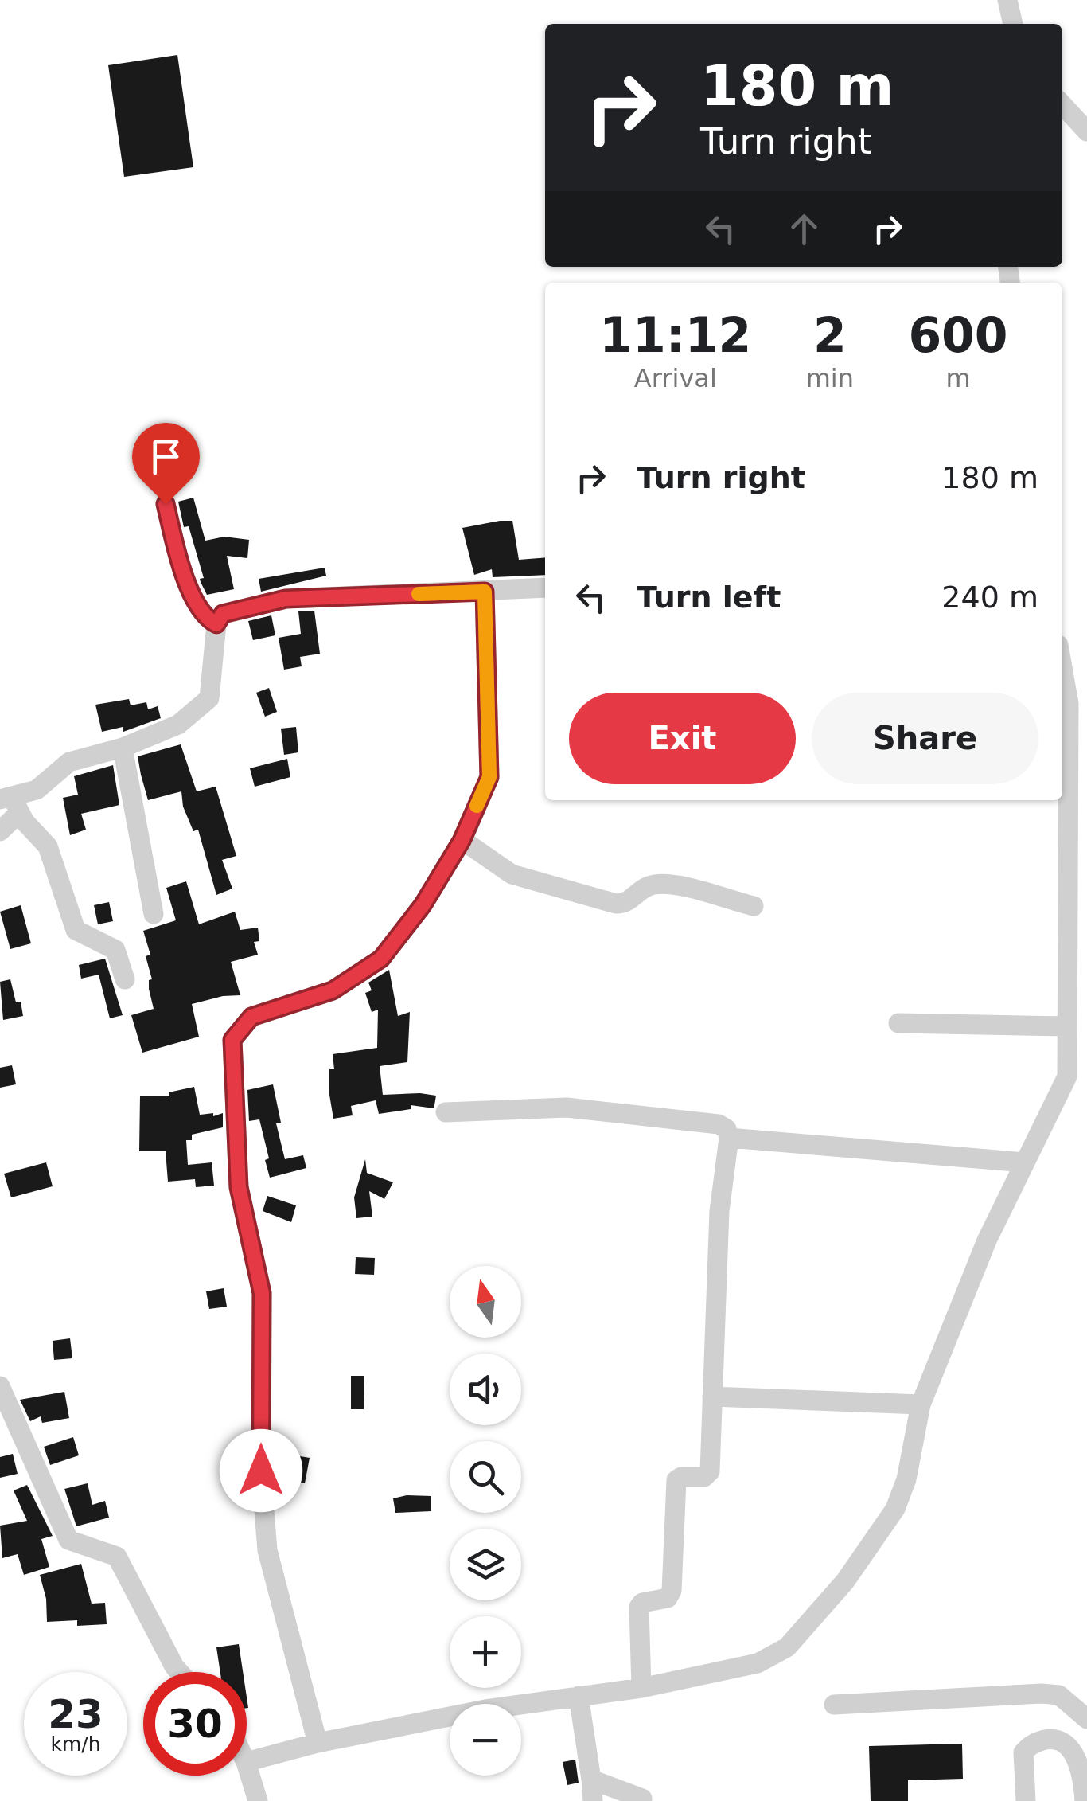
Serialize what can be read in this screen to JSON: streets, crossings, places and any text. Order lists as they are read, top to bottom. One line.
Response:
{"north":"top","page":{"turn":["180 m","Turn right"],"eta":["11:12","Arrival","2","min","600","m"],"list":[{"name":"Turn right","value":"180 m"},{"name":"Turn left","value":"240 m"}],"buttons":["Exit","Share"],"map_buttons":["+","−"],"speed":"23 km/h","limit":"30"}}
